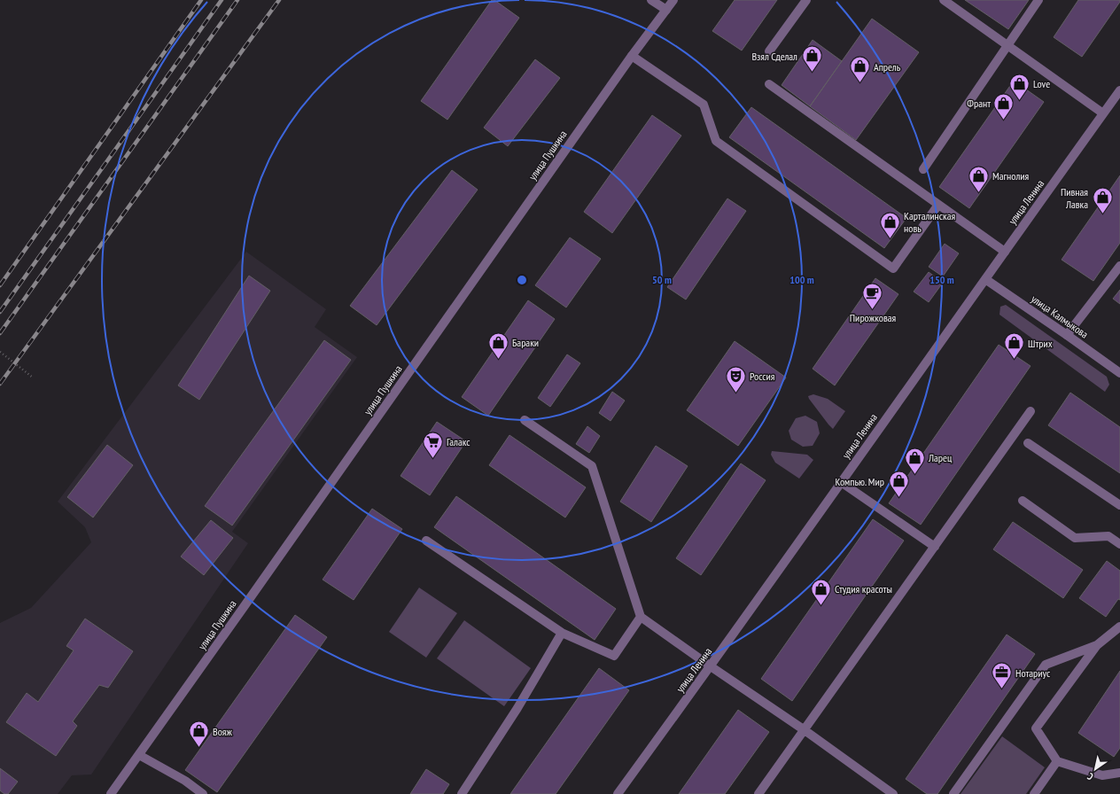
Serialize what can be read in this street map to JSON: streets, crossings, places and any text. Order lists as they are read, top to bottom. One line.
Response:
{"streets":{"street":["улица Пушкина","улица Ленина","улица Калмыкова"]},"crossings":[["улица Ленина","улица Калмыкова"]],"places":{"shop":["Взял Сделал","Апрель","Love","Франт","Магнолия","Пивная Лавка","Карталинская новь","Бараки","Штрих","Ларец","Компью. Мир","Студия красоты","Вояж"],"cafe":["Пирожковая"],"theatre":["Россия"],"supermarket":["Галакс"],"office":["Нотариус"]},"north":"bottom left","rings":["50 m","100 m","150 m"]}
